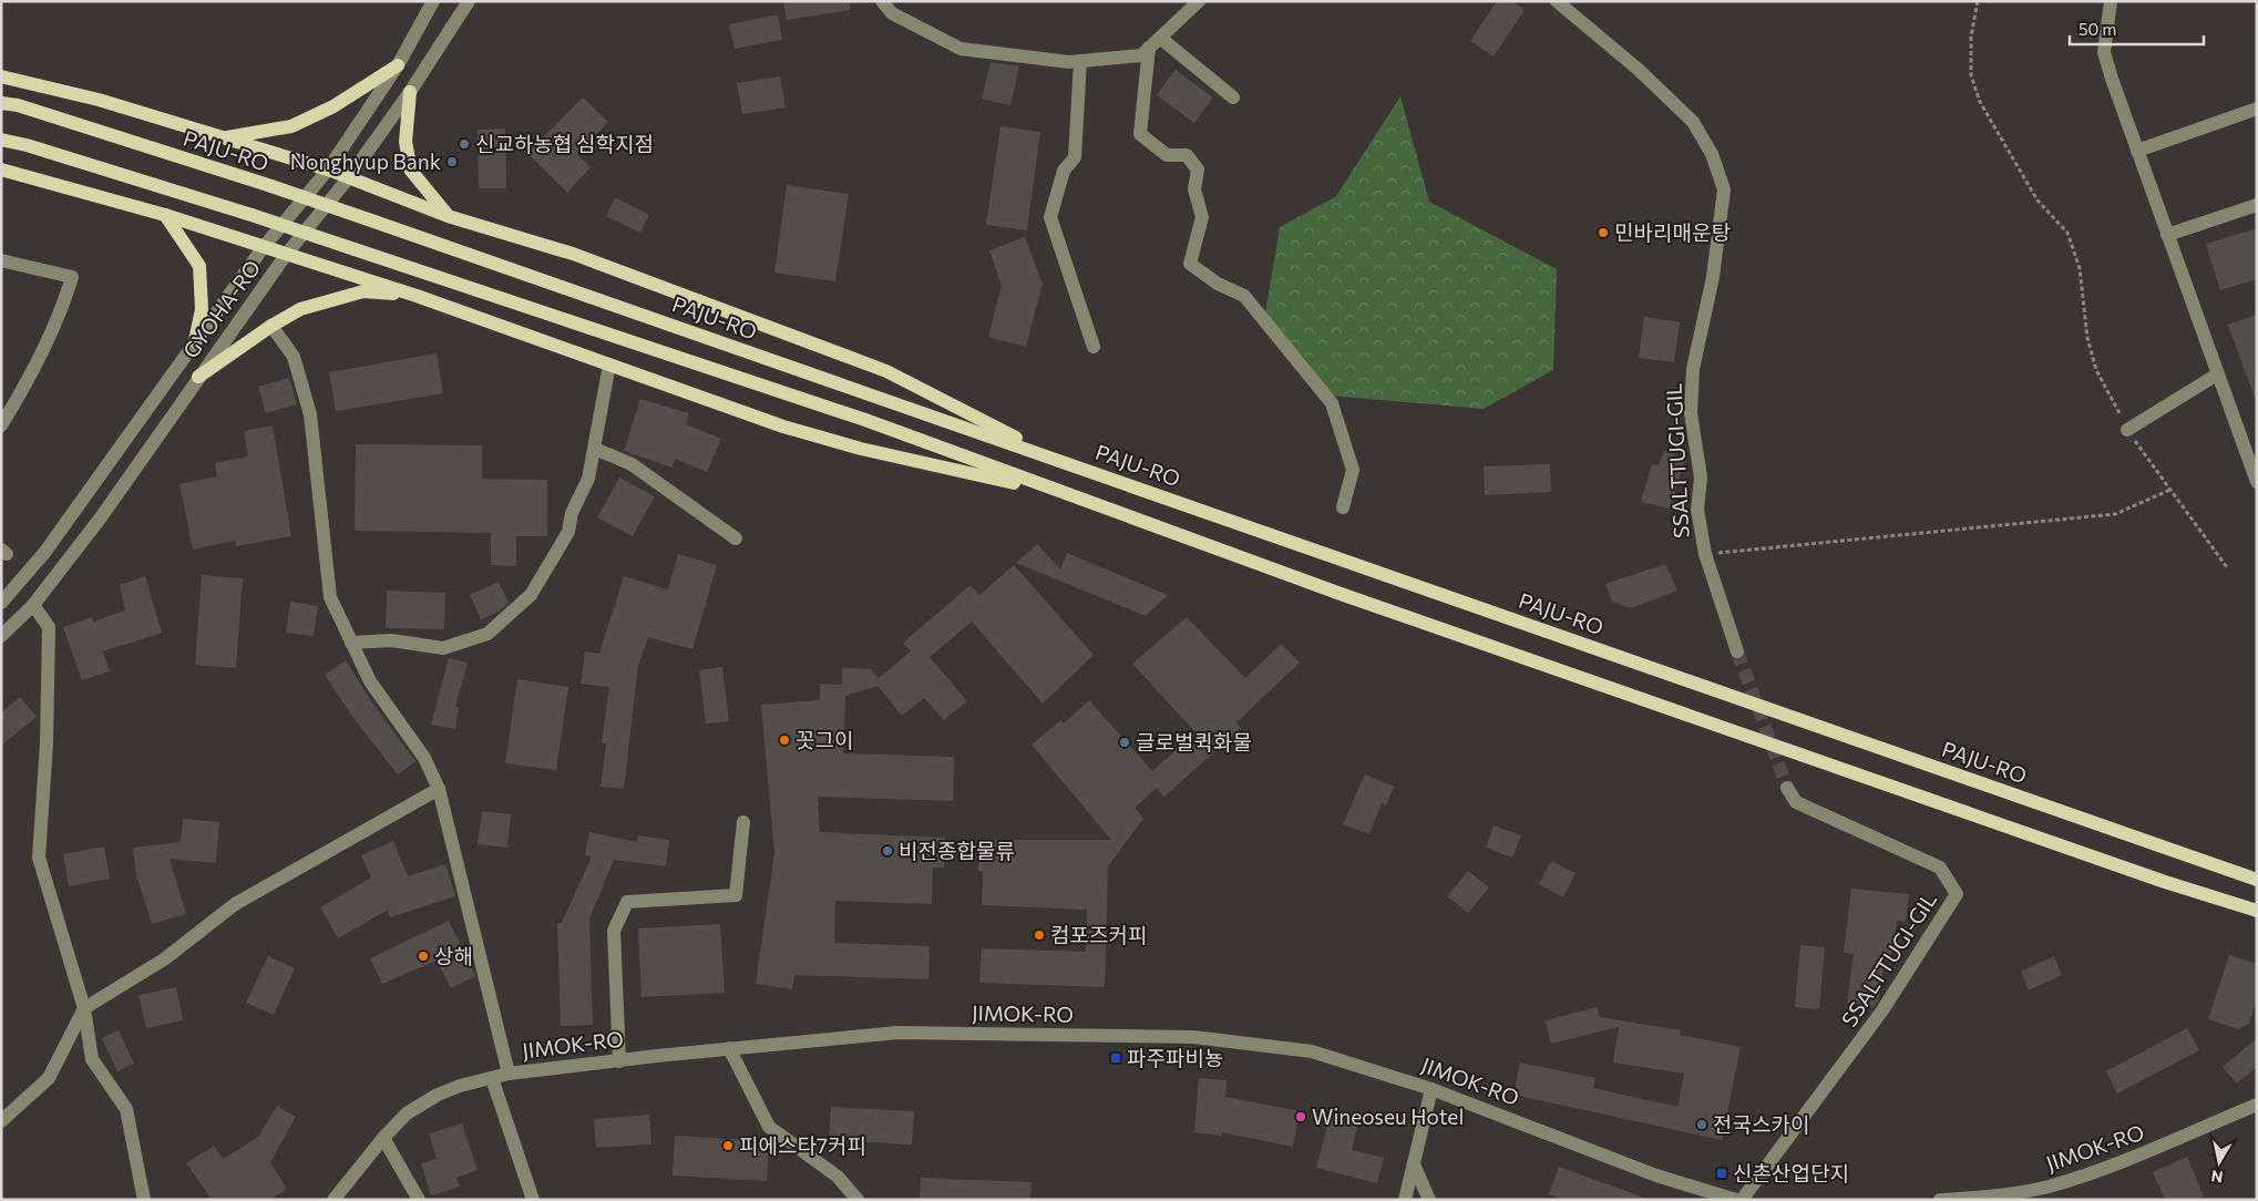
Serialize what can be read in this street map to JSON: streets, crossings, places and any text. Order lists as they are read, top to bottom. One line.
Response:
{"streets":{"main road":["PAJU-RO"],"street":["GYOHA-RO","SSALTTUGI-GIL","JIMOK-RO"]},"places":{"other":["신교하농협 심학지점","Nonghyup Bank","민바리매운탕","꼿그이","글로벌퀵화물","비전종합물류","컴포즈커피","상해","Wineoseu Hotel","전국스카이","피에스타7커피"],"transit":["파주파비뇽","신촌산업단지"]},"scale_bar":"50 m","north":"bottom"}
